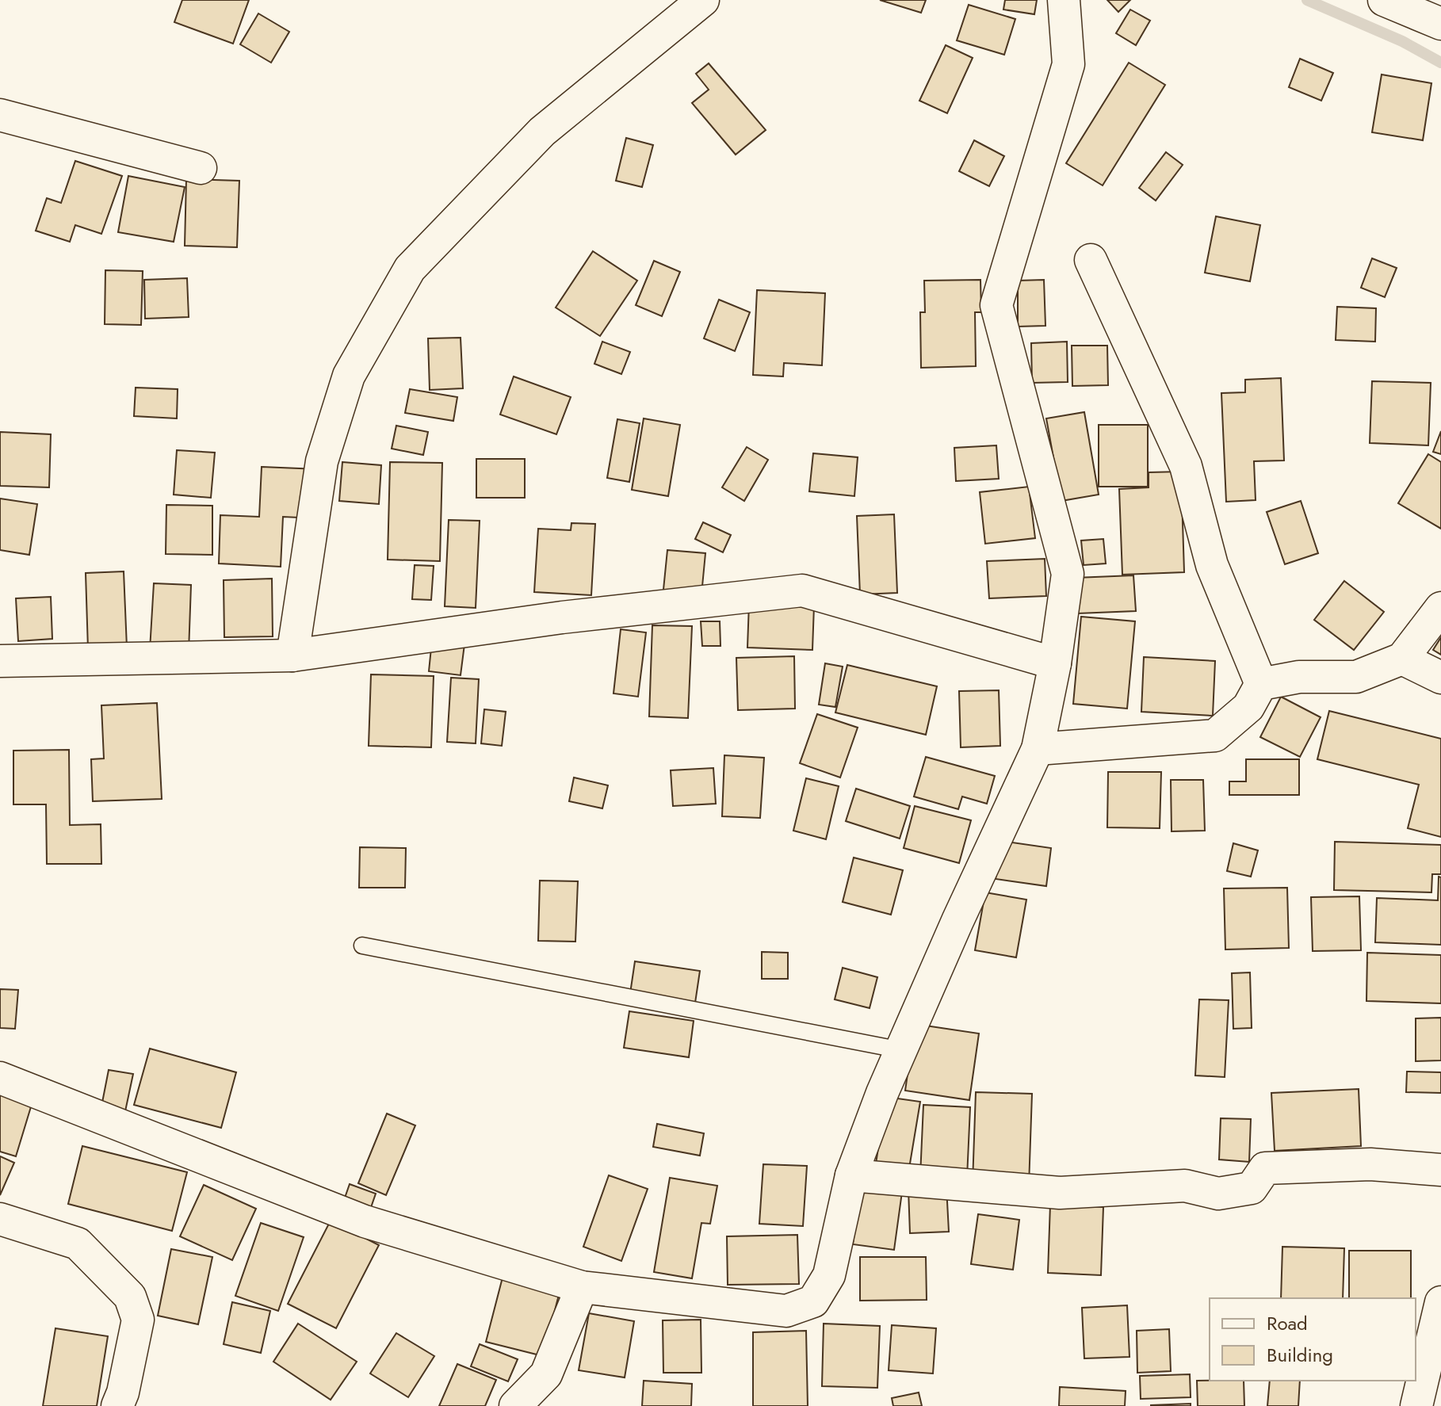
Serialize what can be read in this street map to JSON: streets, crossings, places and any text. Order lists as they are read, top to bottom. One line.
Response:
{"legend":["Road","Building"]}
